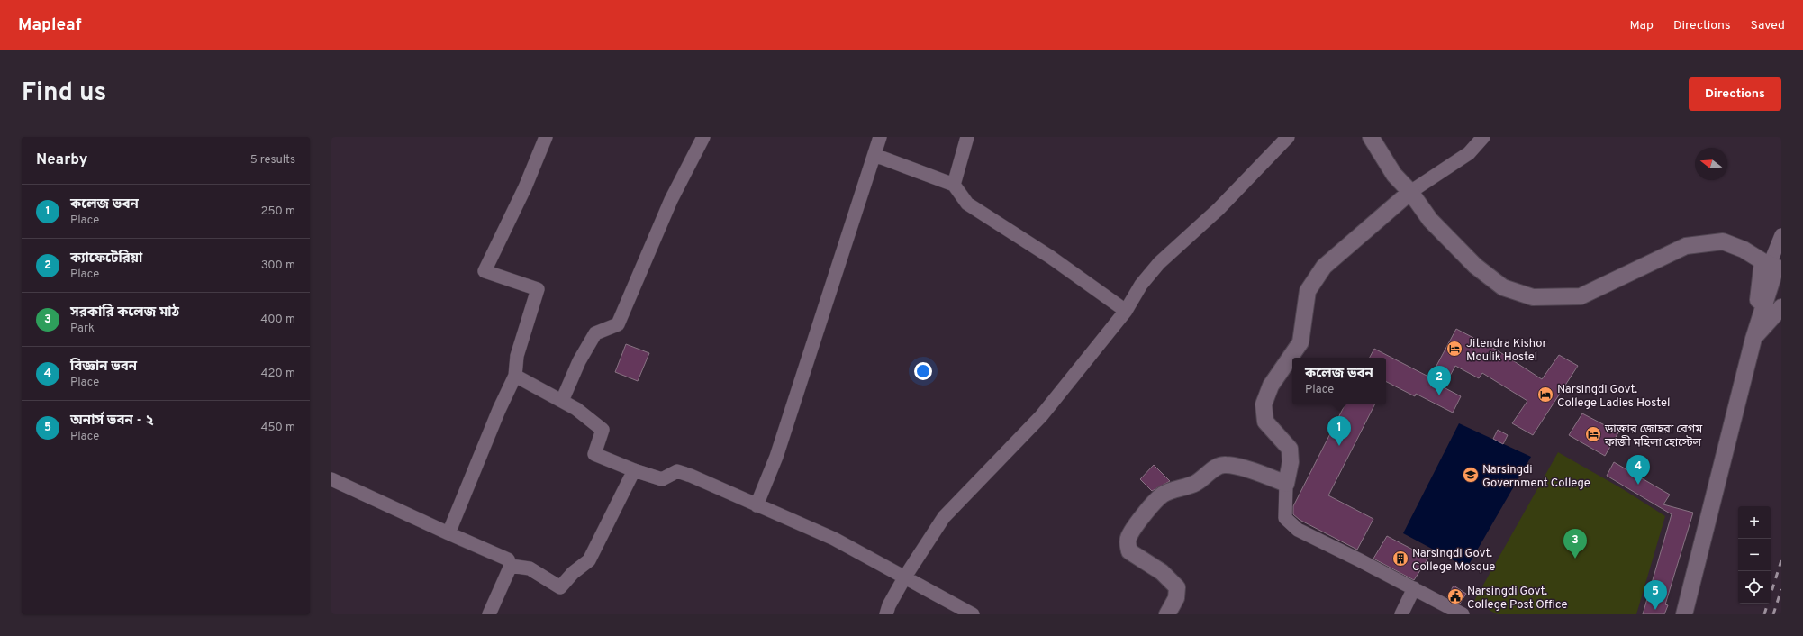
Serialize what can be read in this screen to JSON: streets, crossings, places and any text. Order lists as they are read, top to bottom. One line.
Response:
{"places":{"hotel":["Jitendra Kishor Moulik Hostel","Narsingdi Govt. College Ladies Hostel","ডাক্তার জোহরা বেগম কাজী মহিলা হোস্টেল"],"school or university":["Narsingdi Government College"],"building":["Narsingdi Govt. College Mosque"],"public building":["Narsingdi Govt. College Post Office"]},"north":"left","page":{"header":"Mapleaf","nav":["Map","Directions","Saved"],"title":"Find us","buttons":"Directions","heading":["Nearby","5 results"],"list":[{"mark":"1","name":"কলেজ ভবন","note":"Place","value":"250 m"},{"mark":"2","name":"ক্যাফেটেরিয়া","note":"Place","value":"300 m"},{"mark":"3","name":"সরকারি কলেজ মাঠ","note":"Park","value":"400 m"},{"mark":"4","name":"বিজ্ঞান ভবন","note":"Place","value":"420 m"},{"mark":"5","name":"অনার্স ভবন - ২","note":"Place","value":"450 m"}],"popup":["কলেজ ভবন","Place"],"pins":["2","1","4","3","5"],"map_buttons":["+","−"]}}
